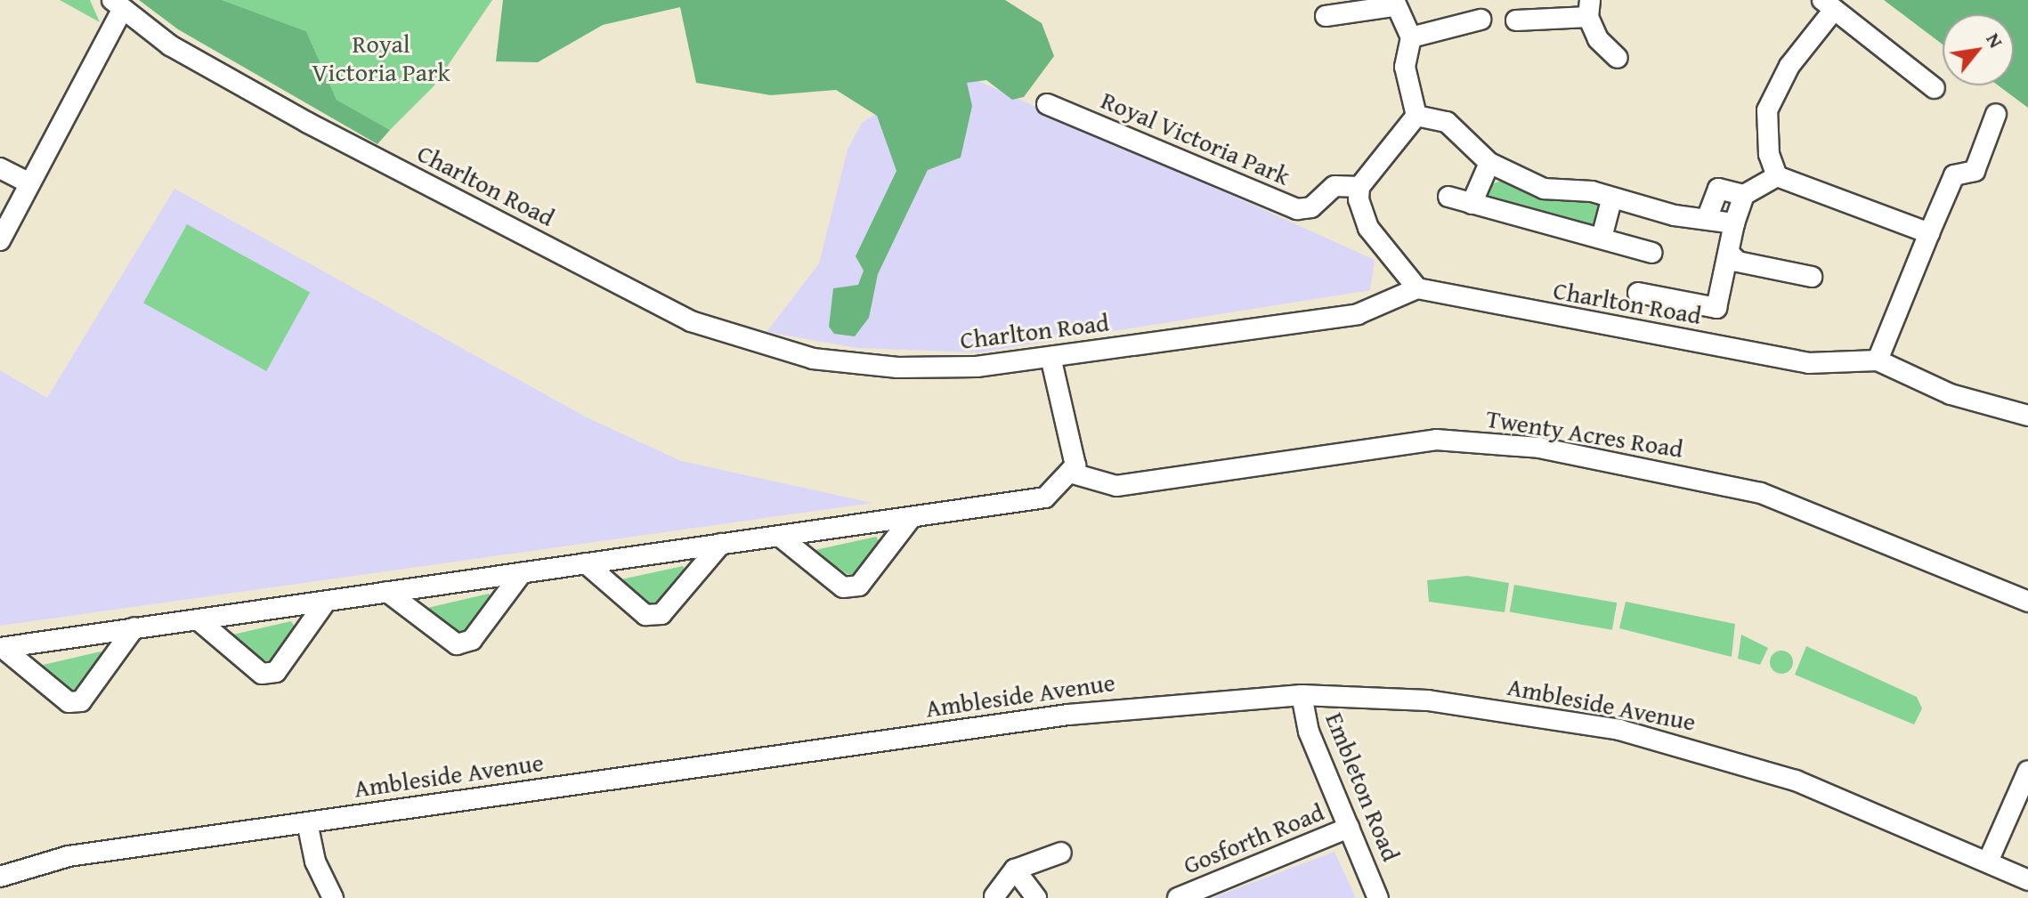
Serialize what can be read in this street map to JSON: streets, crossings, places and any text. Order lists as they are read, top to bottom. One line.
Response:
{"streets":{"street":["Royal Victoria Park","Charlton Road","Twenty Acres Road","Ambleside Avenue","Embleton Road","Gosforth Road"]},"crossings":[["Ambleside Avenue","Embleton Road"],["Embleton Road","Gosforth Road"]],"parks":["Royal Victoria Park"],"north":"top right"}
